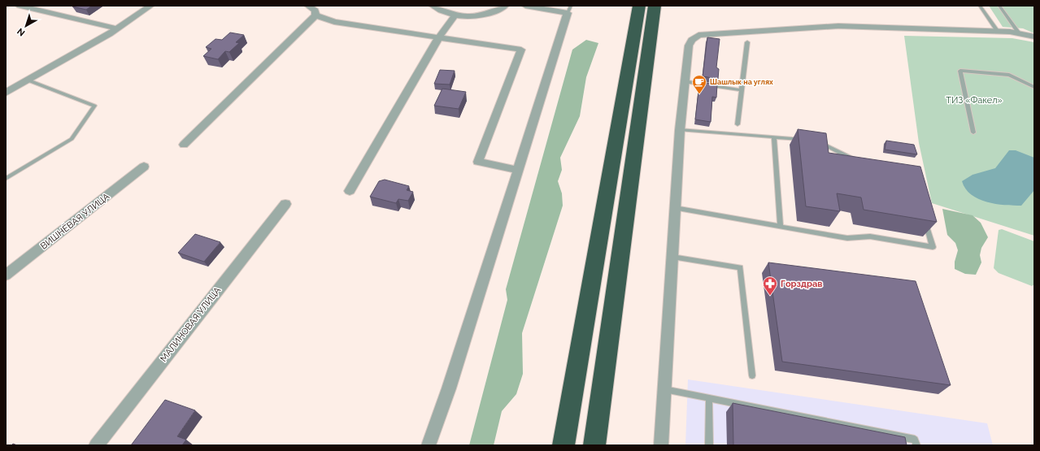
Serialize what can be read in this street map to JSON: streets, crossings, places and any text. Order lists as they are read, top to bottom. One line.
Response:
{"streets":{"street":["ВИШНЁВАЯ УЛИЦА","МАЛИНОВАЯ УЛИЦА"]},"parks":["ТИЗ «Факел»"],"places":{"cafe":["Шашлык на углях"],"pharmacy":["Горздрав"]},"north":"bottom left"}
